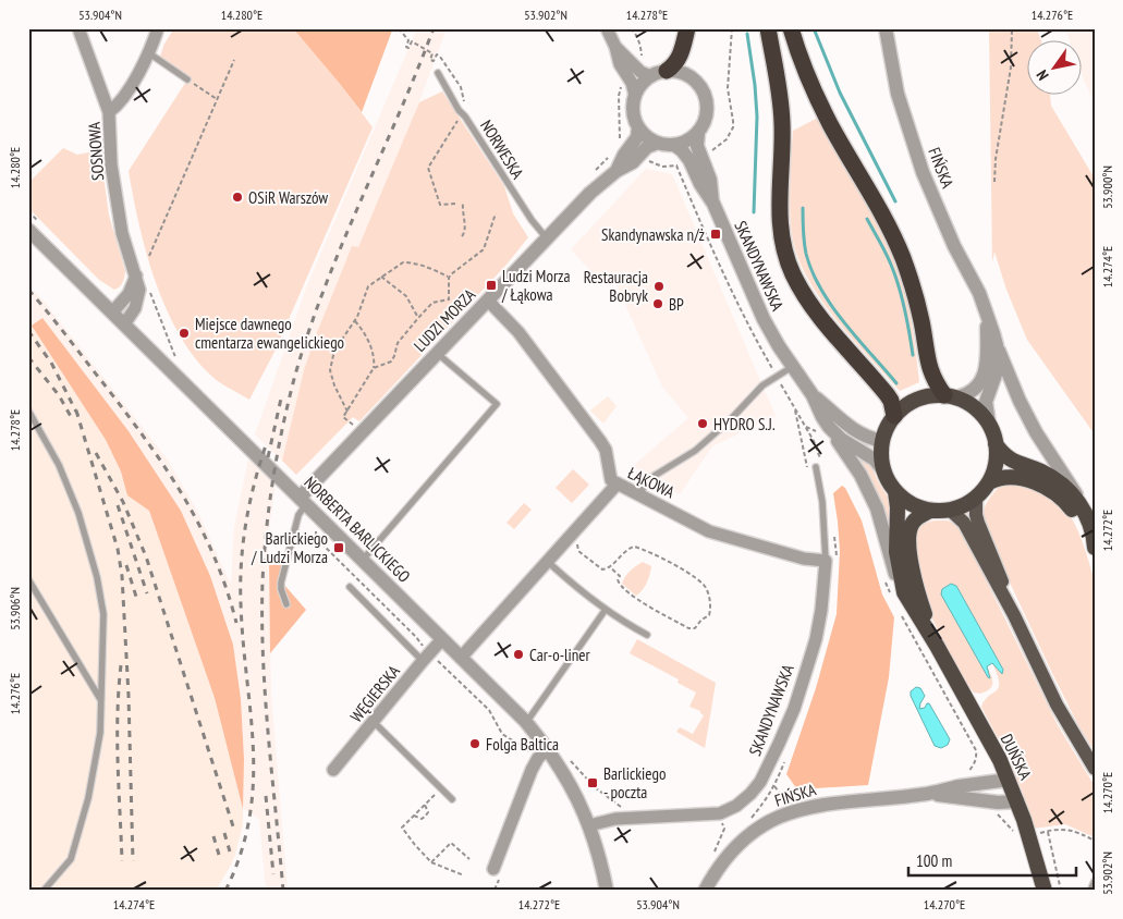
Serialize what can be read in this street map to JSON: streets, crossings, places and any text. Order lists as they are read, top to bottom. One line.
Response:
{"streets":{"highway":["DUŃSKA"],"street":["SOSNOWA","FIŃSKA","SKANDYNAWSKA","LUDZI MORZA","ŁĄKOWA","NORBERTA BARLICKIEGO","WĘGIERSKA"],"lane":["NORWESKA"]},"crossings":[["NORWESKA","LUDZI MORZA"],["SOSNOWA","NORBERTA BARLICKIEGO"],["FIŃSKA","SKANDYNAWSKA"],["FIŃSKA","DUŃSKA"],["SKANDYNAWSKA","LUDZI MORZA"],["SKANDYNAWSKA","ŁĄKOWA"],["SKANDYNAWSKA","NORBERTA BARLICKIEGO"],["SKANDYNAWSKA","DUŃSKA"],["LUDZI MORZA","ŁĄKOWA"],["LUDZI MORZA","NORBERTA BARLICKIEGO"],["NORBERTA BARLICKIEGO","WĘGIERSKA"]],"places":{"other":["OSiR Warszów","Restauracja Bobryk","BP","Miejsce dawnego cmentarza ewangelickiego","HYDRO S.J.","Car-o-liner","Folga Baltica"],"transit":["Skandynawska n/ż","Ludzi Morza / Łąkowa","Barlickiego / Ludzi Morza","Barlickiego - poczta"]},"scale_bar":"100 m","north":"bottom left","coordinates":["53.904°N","14.280°E","53.902°N","14.278°E","14.276°E","53.900°N","14.274°E","14.272°E","53.906°N","14.270°E"]}
